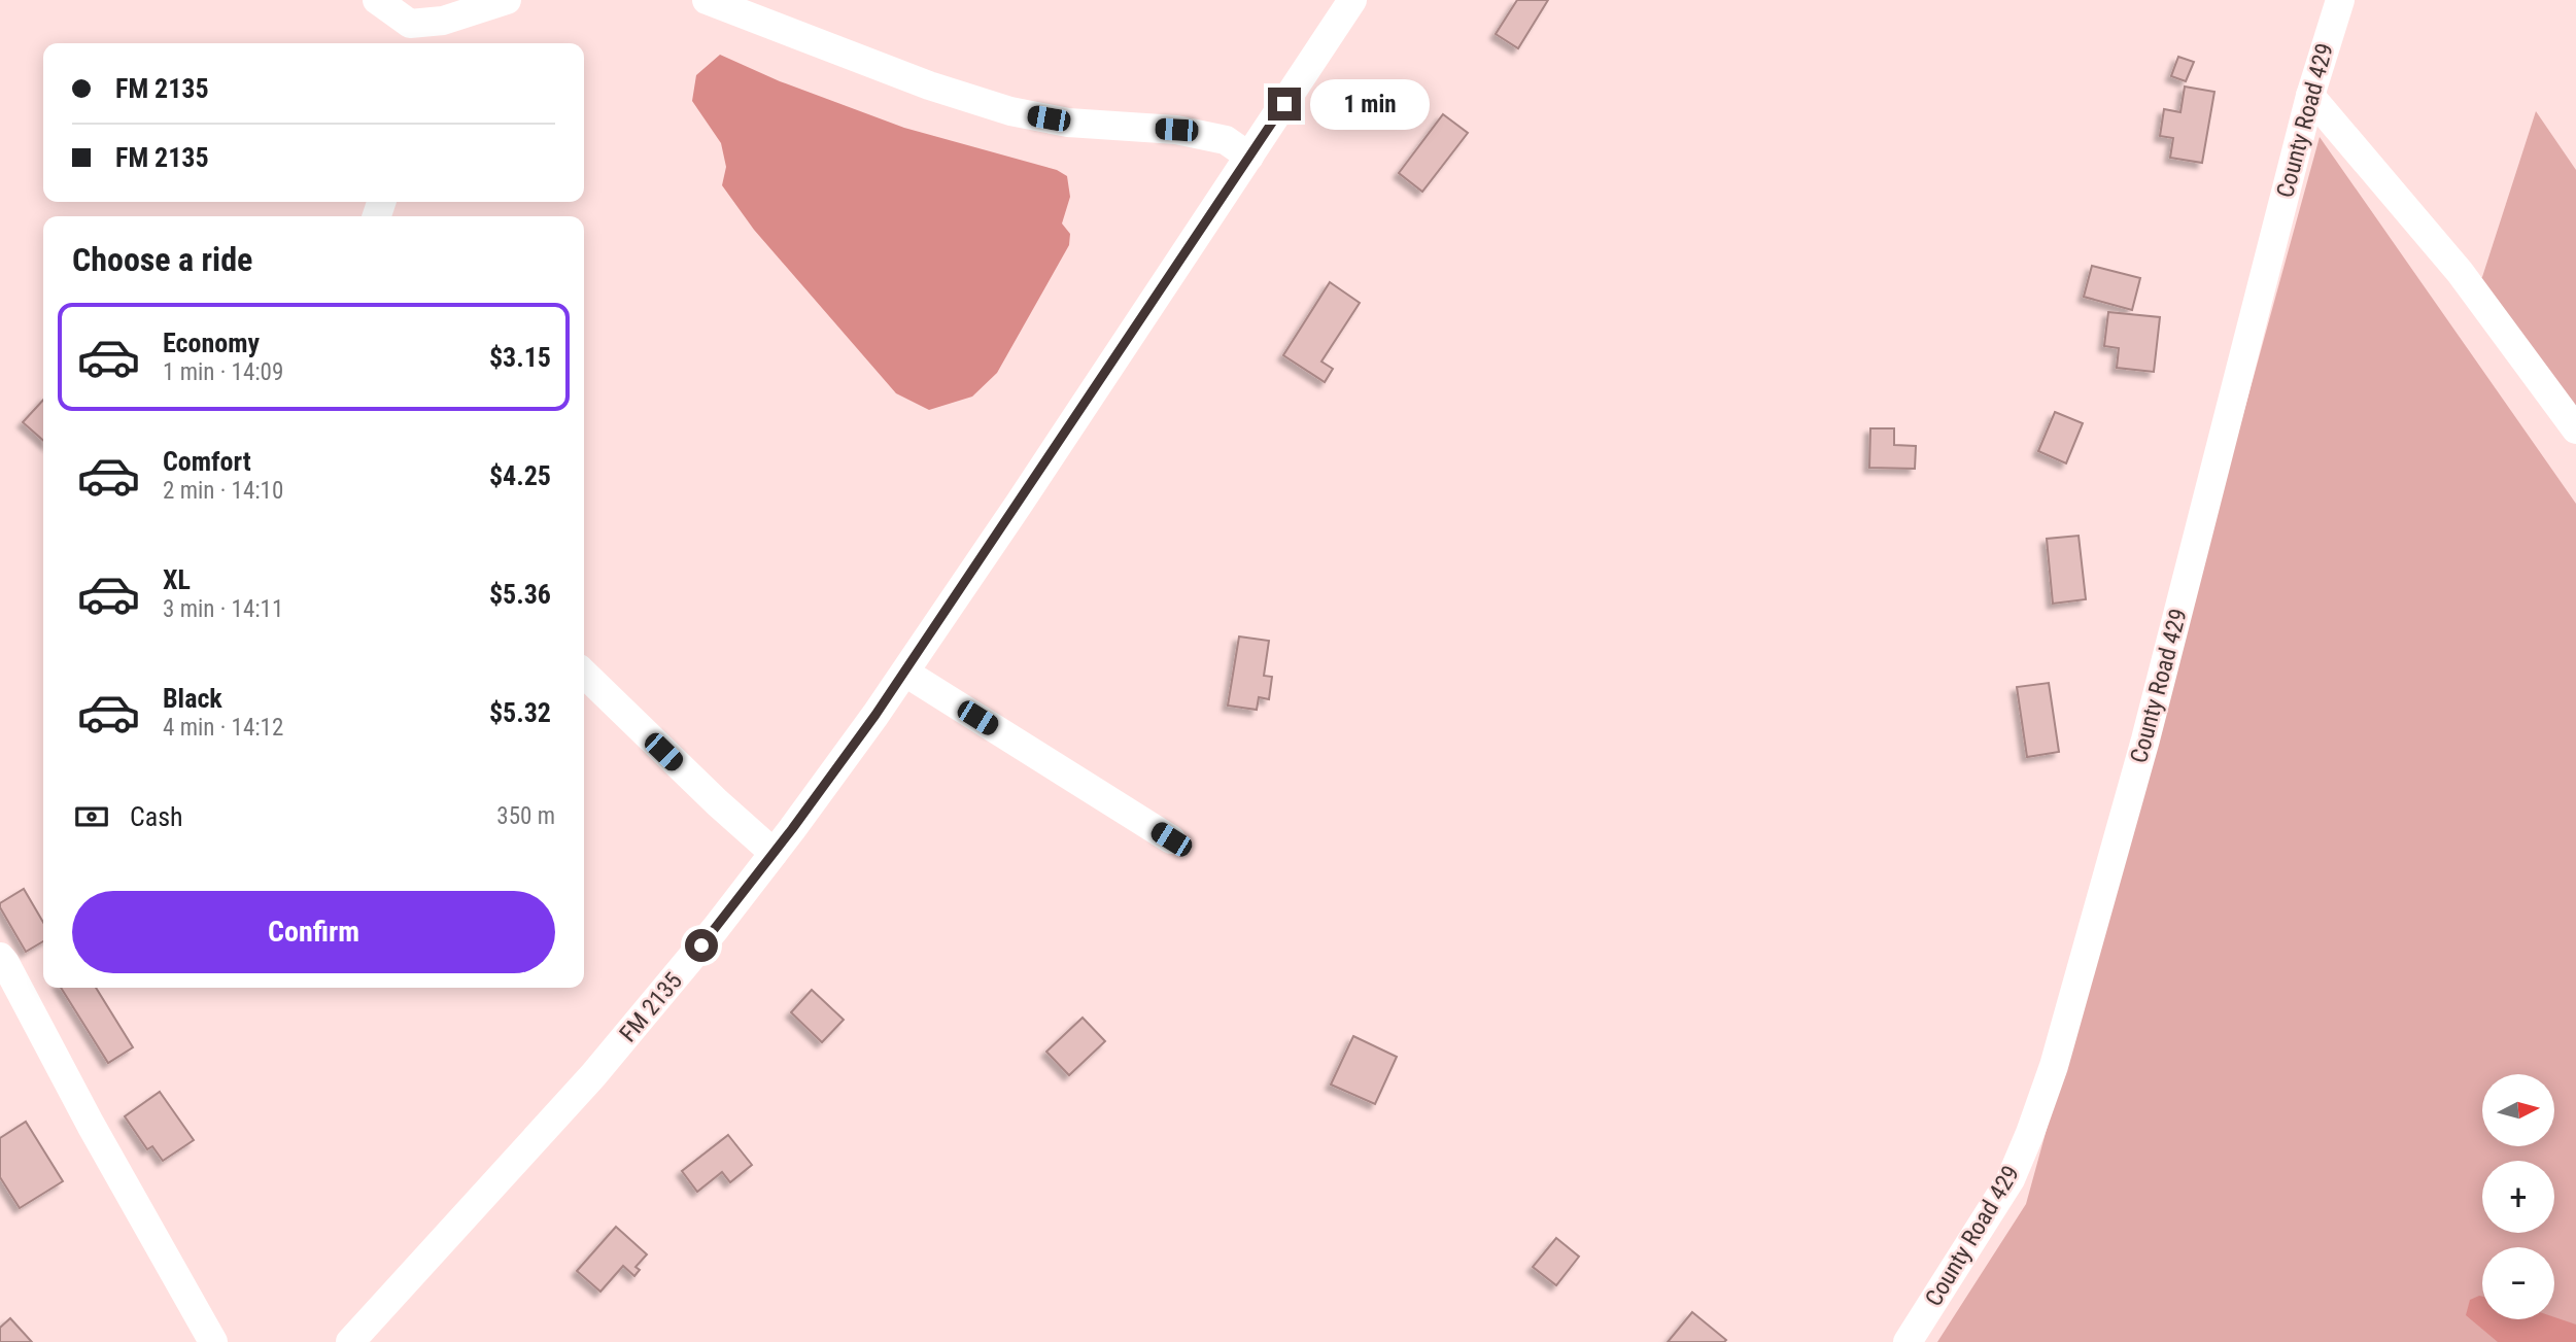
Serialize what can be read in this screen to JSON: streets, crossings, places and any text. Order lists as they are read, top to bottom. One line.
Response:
{"streets":{"street":["County Road 429","FM 2135"]},"north":"right","page":{"banner":["FM 2135","FM 2135"],"bubble":"1 min","heading":"Choose a ride","list":[{"name":"Economy","note":"1 min · 14:09","value":"$3.15"},{"name":"Comfort","note":"2 min · 14:10","value":"$4.25"},{"name":"XL","note":"3 min · 14:11","value":"$5.36"},{"name":"Black","note":"4 min · 14:12","value":"$5.32"}],"pay":["Cash","350 m"],"buttons":"Confirm","map_buttons":["+","−"]}}
